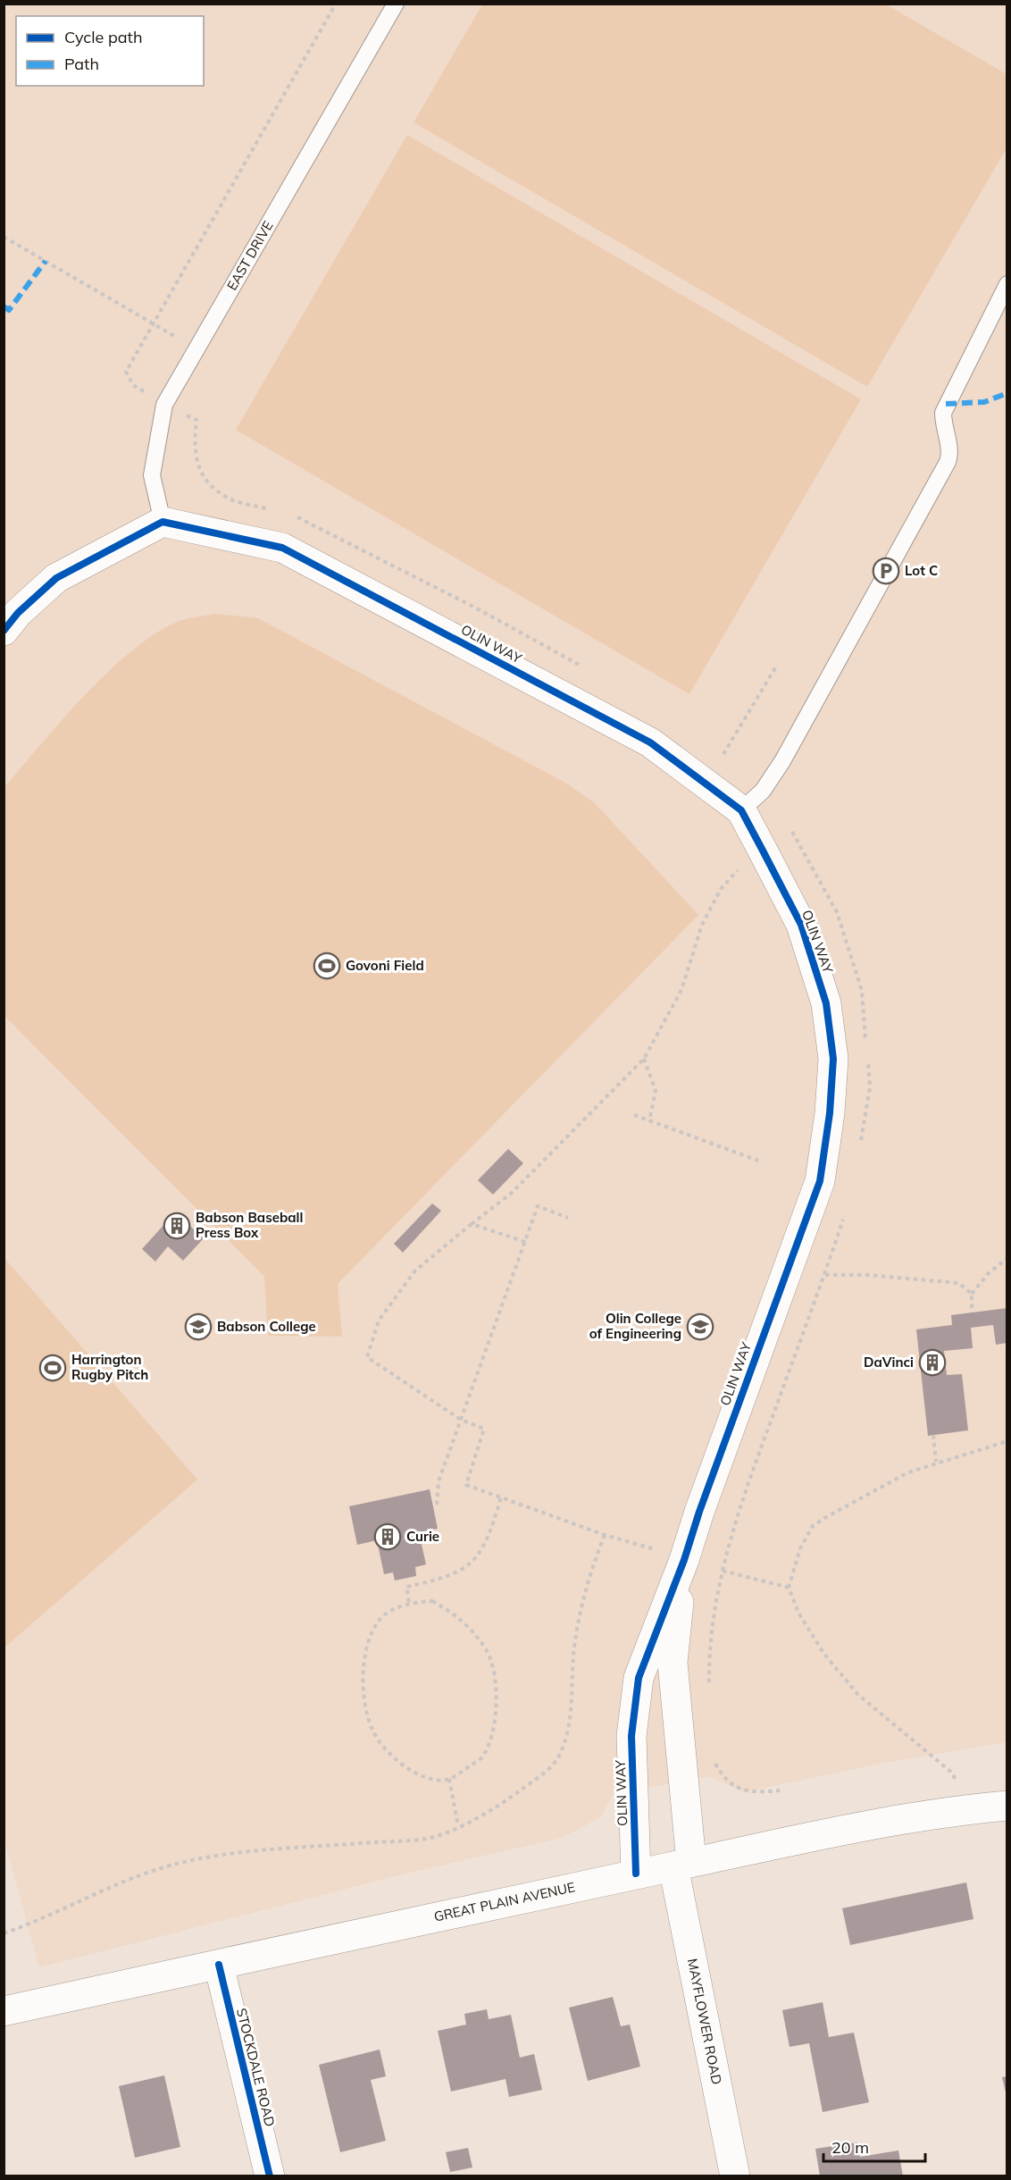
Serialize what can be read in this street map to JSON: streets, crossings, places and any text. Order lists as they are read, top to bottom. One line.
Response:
{"streets":{"street":["OLIN WAY","GREAT PLAIN AVENUE","MAYFLOWER ROAD","STOCKDALE ROAD"],"lane":["EAST DRIVE"]},"crossings":[["EAST DRIVE","OLIN WAY"],["OLIN WAY","GREAT PLAIN AVENUE"],["OLIN WAY","MAYFLOWER ROAD"],["GREAT PLAIN AVENUE","MAYFLOWER ROAD"],["GREAT PLAIN AVENUE","STOCKDALE ROAD"]],"places":{"parking":["Lot C"],"sports":["Govoni Field","Harrington Rugby Pitch"],"building":["Babson Baseball Press Box","DaVinci","Curie"],"school or university":["Babson College","Olin College of Engineering"]},"legend":["Cycle path","Path"],"scale_bar":"20 m"}
